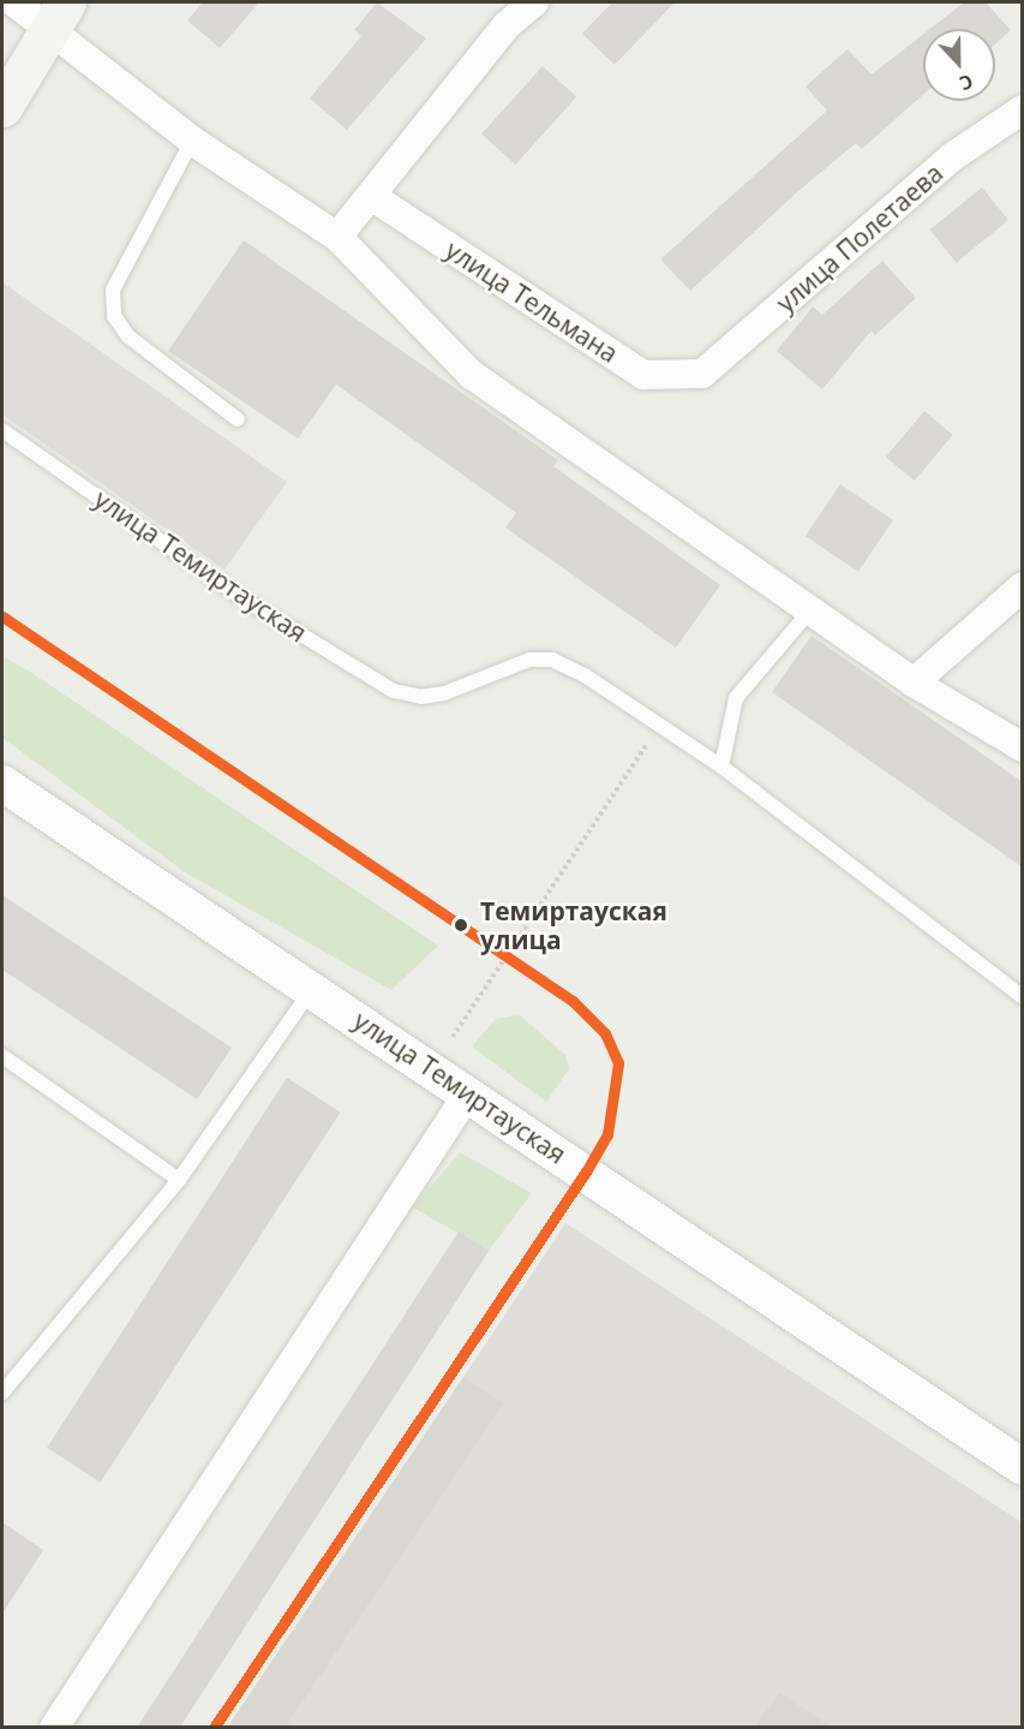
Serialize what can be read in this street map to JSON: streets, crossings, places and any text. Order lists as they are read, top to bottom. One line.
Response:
{"streets":{"street":["улица Полетаева","улица Тельмана","улица Темиртауская"]},"crossings":[["улица Полетаева","улица Тельмана"]],"places":["Темиртауская улица"],"north":"bottom"}
